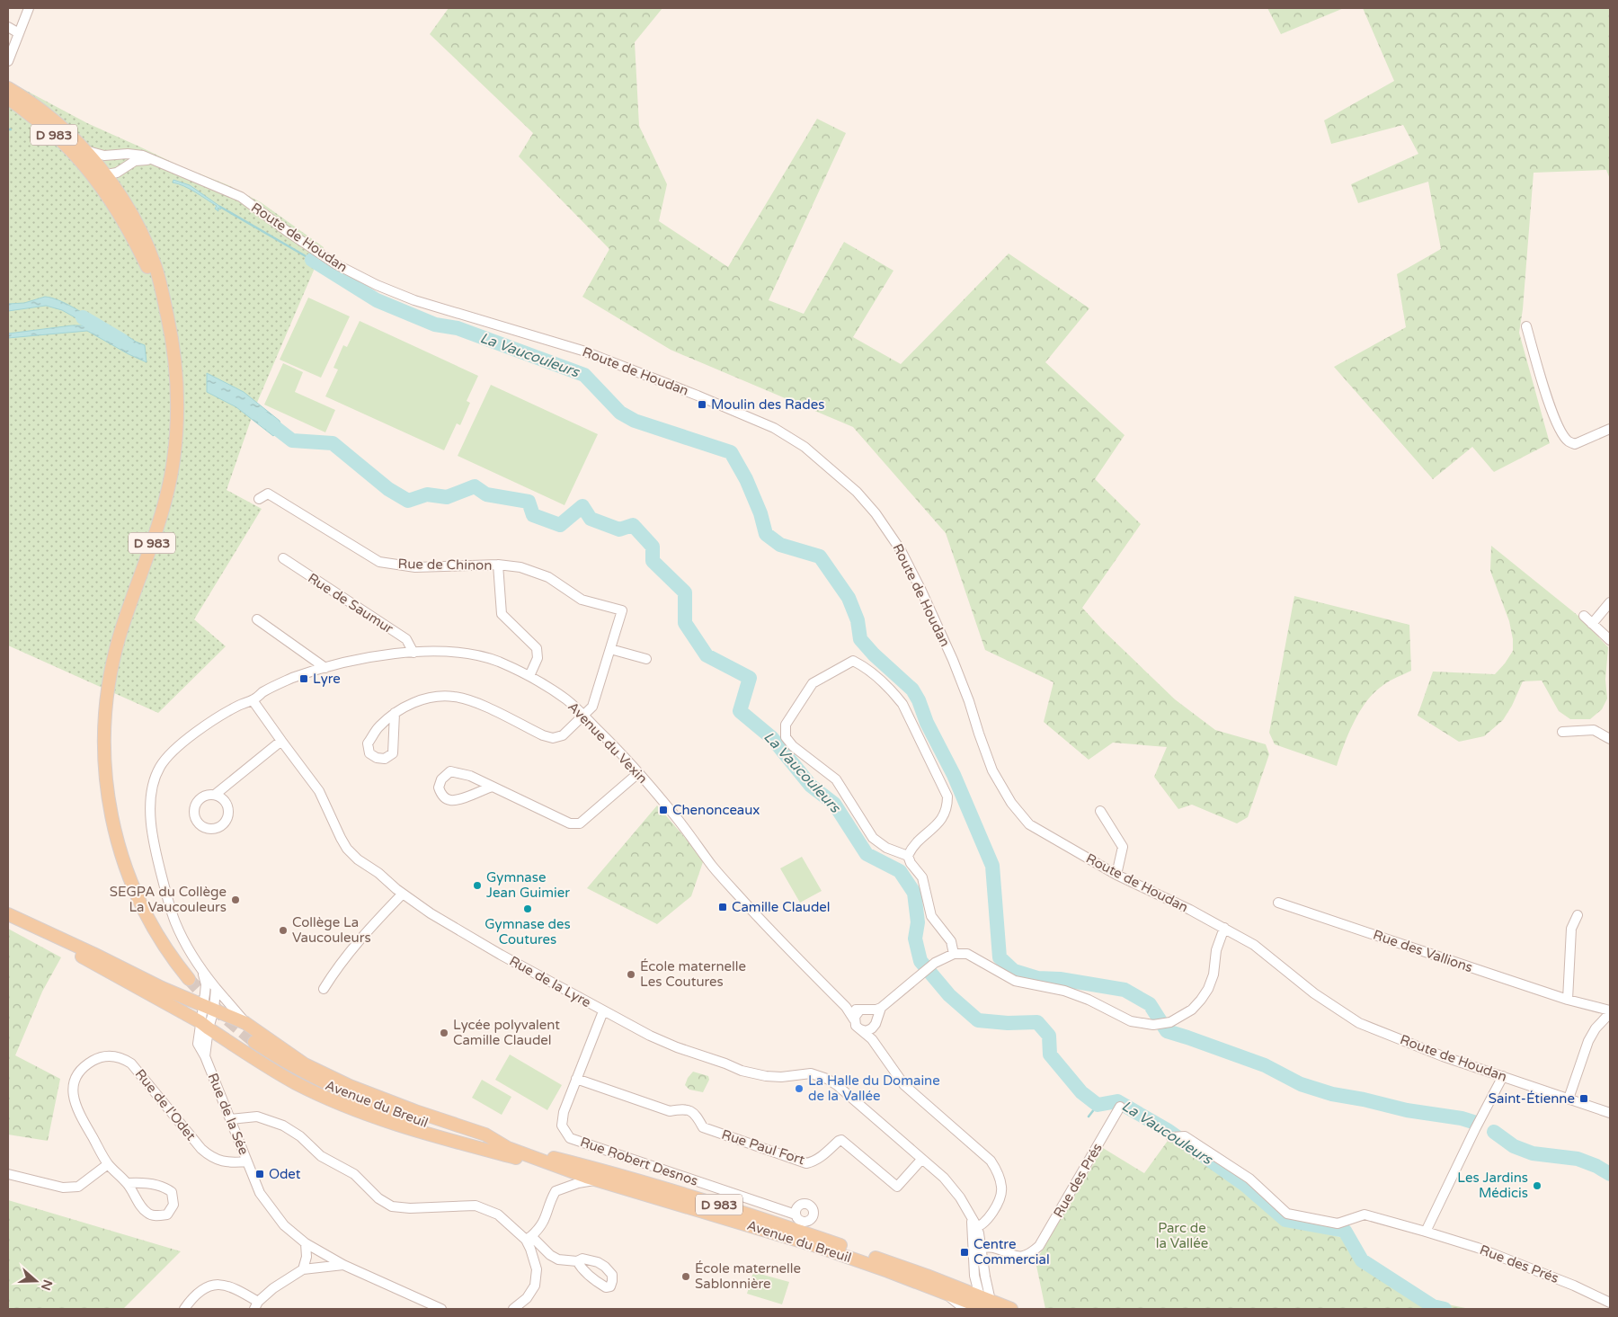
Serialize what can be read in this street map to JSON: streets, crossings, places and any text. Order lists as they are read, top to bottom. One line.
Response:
{"streets":{"main road":["D 983","Avenue du Breuil"],"street":["Route de Houdan","Rue de Chinon","Rue de Saumur","Avenue du Vexin","Rue des Vallions","Rue de la Lyre","Rue de l'Odet","Rue de la Sée","Rue Paul Fort","Rue Robert Desnos","Rue des Prés"]},"crossings":[["D 983","Route de Houdan"],["D 983","Avenue du Breuil"],["Rue de Chinon","Avenue du Vexin"],["Rue de Saumur","Avenue du Vexin"],["Avenue du Vexin","Rue de la Lyre"],["Rue de la Lyre","Rue Paul Fort"],["Rue de la Lyre","Rue Robert Desnos"],["Rue de l'Odet","Rue de la Sée"],["Rue Paul Fort","Rue Robert Desnos"]],"water":["La Vaucouleurs"],"parks":["Parc de la Vallée"],"places":{"transit":["Moulin des Rades","Lyre","Chenonceaux","Camille Claudel","Saint-Étienne","Odet","Centre Commercial"],"other":["Gymnase Jean Guimier","SEGPA du Collège La Vaucouleurs","Gymnase des Coutures","Collège La Vaucouleurs","École maternelle Les Coutures","Lycée polyvalent Camille Claudel","La Halle du Domaine de la Vallée","Les Jardins Médicis","École maternelle Sablonnière"]},"north":"right"}
